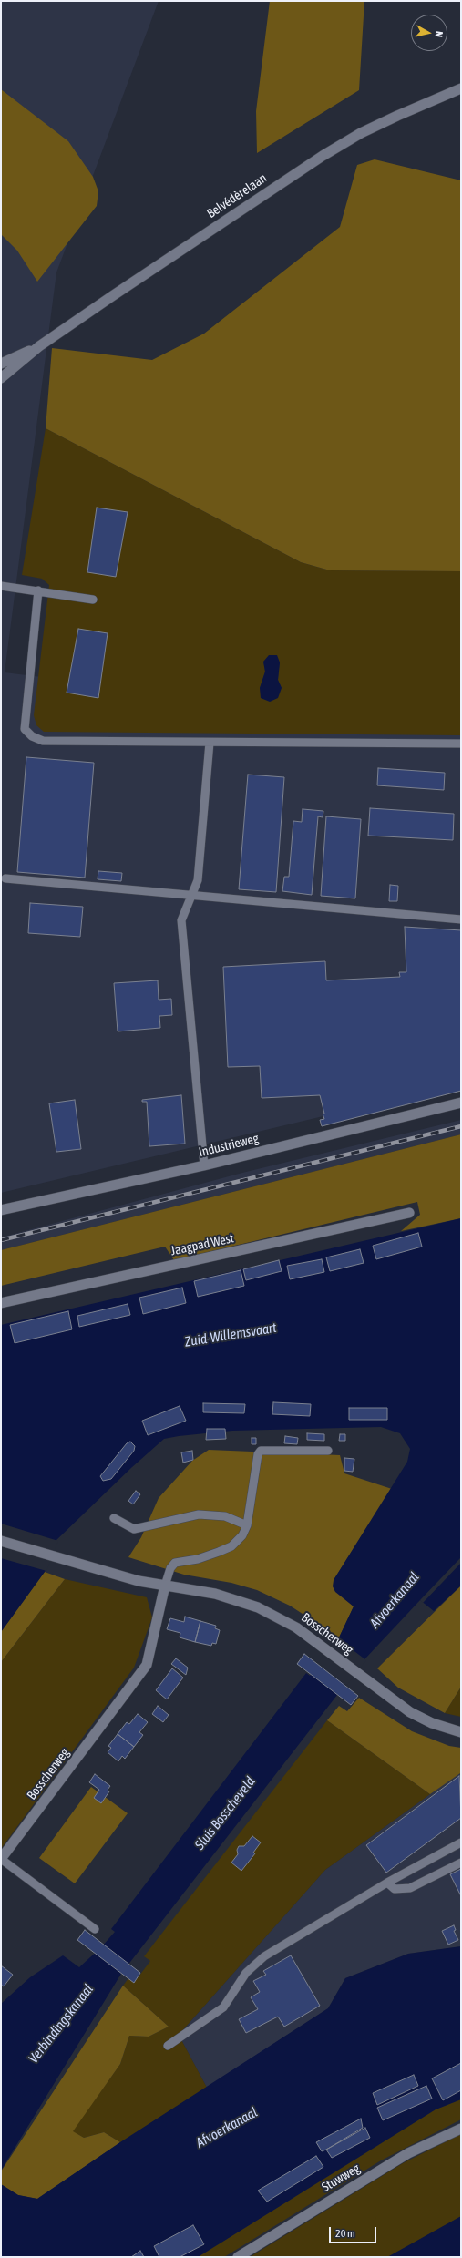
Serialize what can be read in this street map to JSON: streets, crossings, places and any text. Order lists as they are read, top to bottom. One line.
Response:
{"streets":{"street":["Belvédèrelaan","Industrieweg","Jaagpad West","Bosscherweg","Stuwweg"]},"water":["Zuid-Willemsvaart","Afvoerkanaal","Sluis Bosscheveld","Verbindingskanaal"],"scale_bar":"20 m","north":"right"}
